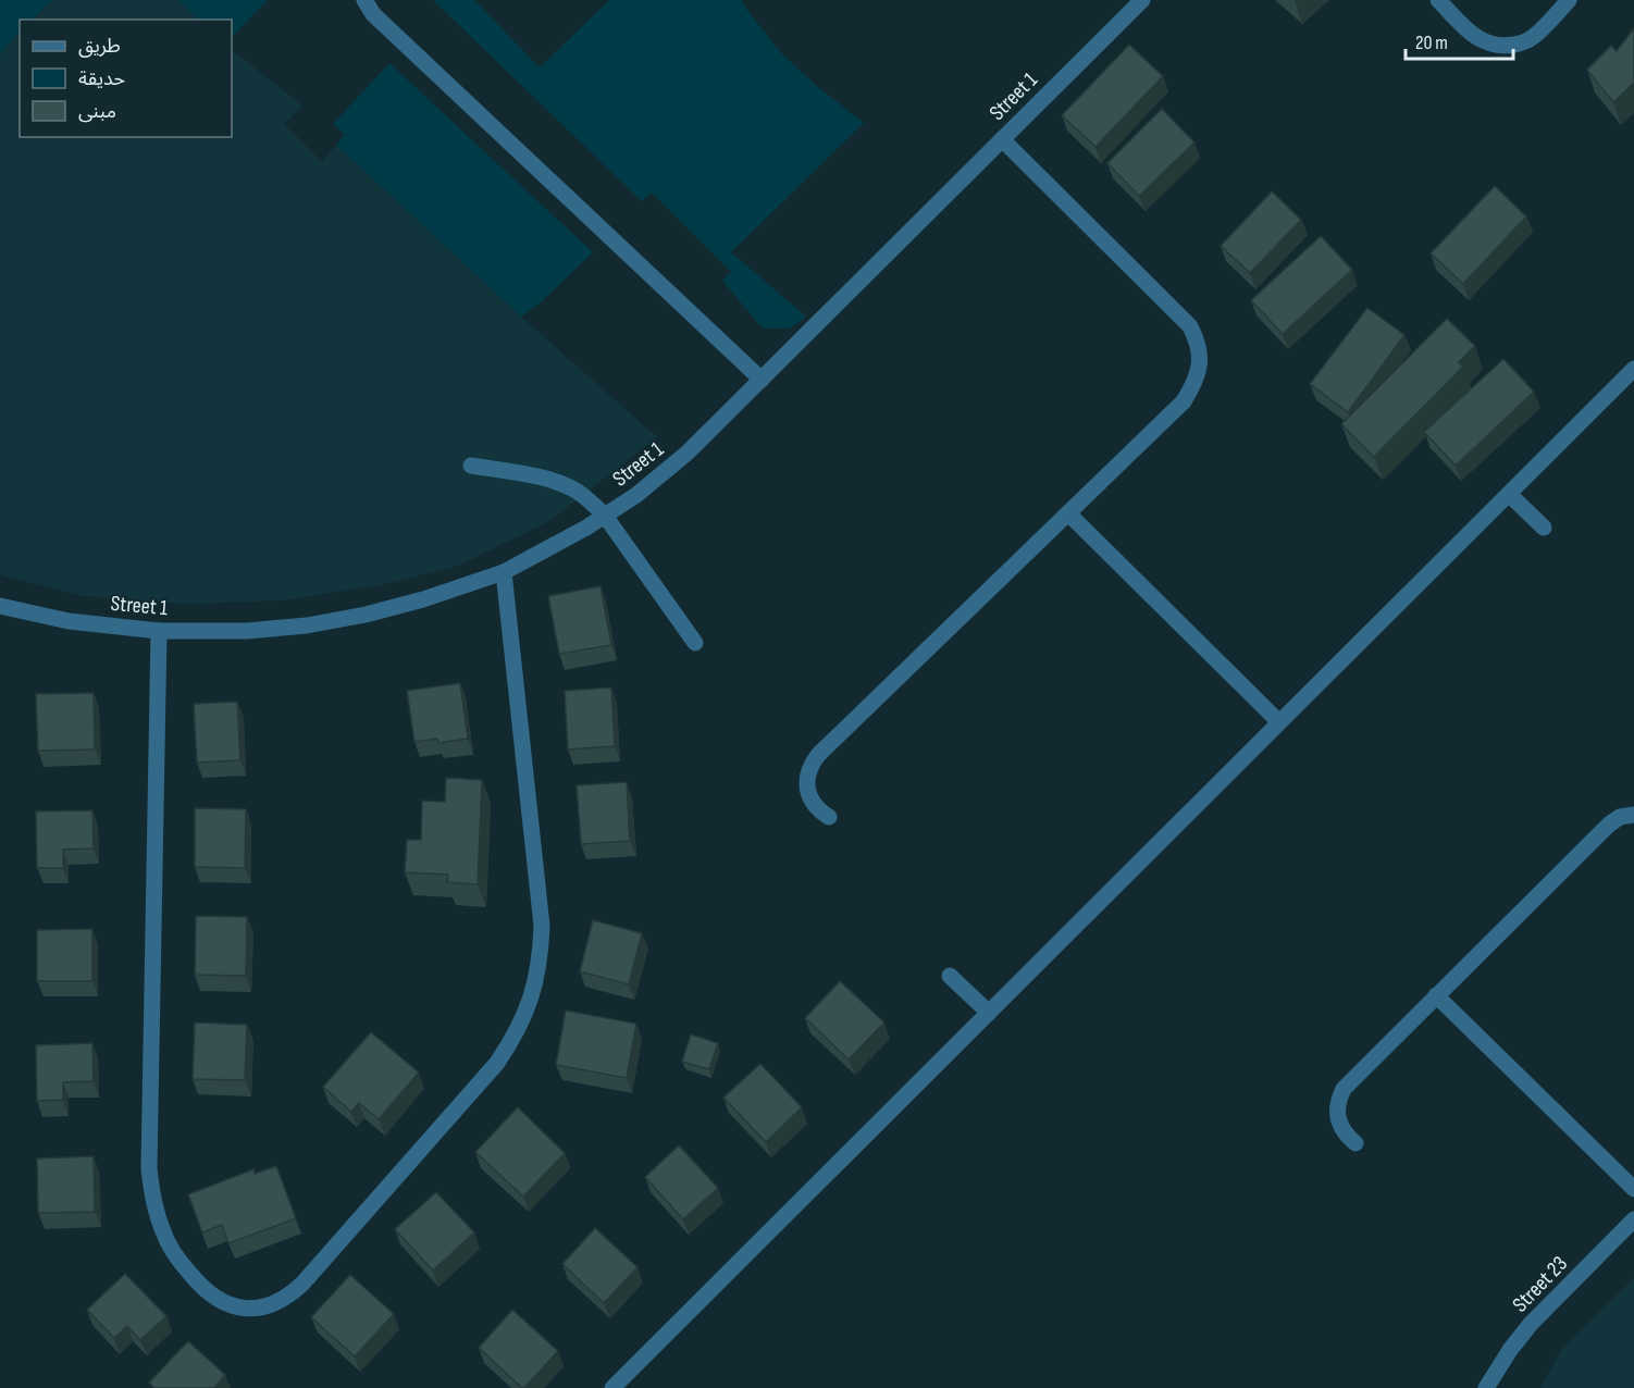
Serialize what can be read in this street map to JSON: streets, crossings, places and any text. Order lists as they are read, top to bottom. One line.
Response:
{"streets":{"street":["Street 1","Street 23"]},"legend":["طريق","حديقة","مبنى"],"scale_bar":"20 m"}
